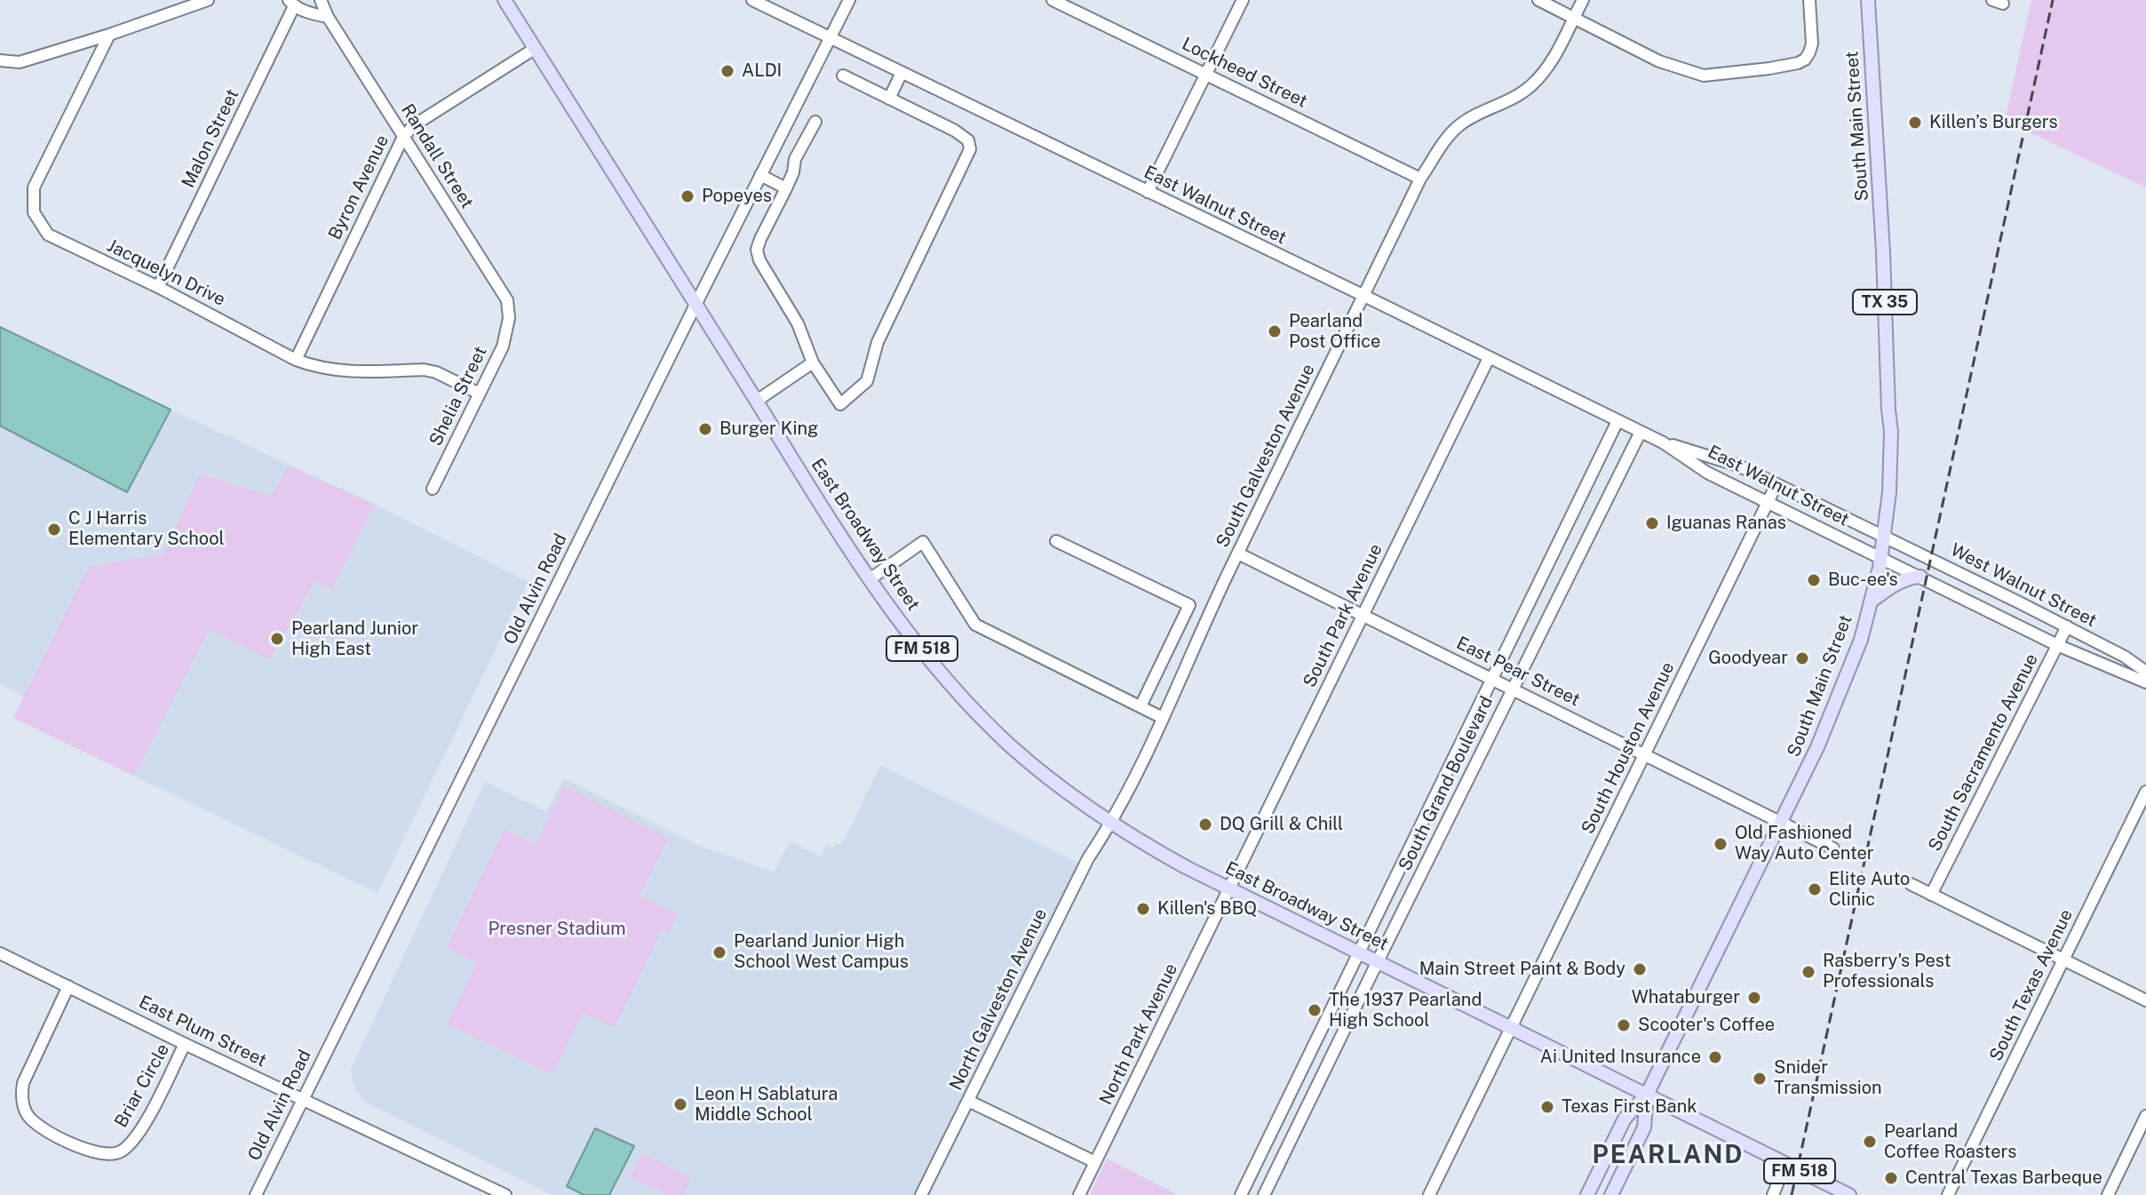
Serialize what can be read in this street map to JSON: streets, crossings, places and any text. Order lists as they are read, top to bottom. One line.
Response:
{"streets":{"main road":["South Main Street","TX 35","East Broadway Street","FM 518"],"street":["Lockheed Street","Malon Street","Randall Street","Byron Avenue","East Walnut Street","Jacquelyn Drive","Shelia Street","South Galveston Avenue","West Walnut Street","Old Alvin Road","South Park Avenue","East Pear Street","South Houston Avenue","South Sacramento Avenue","South Grand Boulevard","South Texas Avenue","North Galveston Avenue","East Plum Street","North Park Avenue","Briar Circle"]},"crossings":[["Lockheed Street","South Galveston Avenue"],["South Main Street","East Walnut Street"],["South Main Street","TX 35"],["South Main Street","East Broadway Street"],["South Main Street","West Walnut Street"],["South Main Street","FM 518"],["South Main Street","East Pear Street"],["Malon Street","Jacquelyn Drive"],["Randall Street","Byron Avenue"],["Randall Street","Shelia Street"],["Byron Avenue","Jacquelyn Drive"],["Byron Avenue","East Broadway Street"],["East Walnut Street","South Galveston Avenue"],["East Walnut Street","West Walnut Street"],["East Walnut Street","Old Alvin Road"],["East Walnut Street","South Park Avenue"],["East Walnut Street","South Houston Avenue"],["East Walnut Street","South Grand Boulevard"],["Jacquelyn Drive","Shelia Street"],["TX 35","East Broadway Street"],["TX 35","FM 518"],["South Galveston Avenue","East Broadway Street"],["South Galveston Avenue","East Pear Street"],["South Galveston Avenue","North Galveston Avenue"],["East Broadway Street","Old Alvin Road"],["East Broadway Street","South Park Avenue"],["East Broadway Street","FM 518"],["East Broadway Street","South Houston Avenue"],["East Broadway Street","South Grand Boulevard"],["East Broadway Street","North Galveston Avenue"],["East Broadway Street","North Park Avenue"],["West Walnut Street","South Sacramento Avenue"],["Old Alvin Road","East Plum Street"],["South Park Avenue","East Pear Street"],["South Park Avenue","North Park Avenue"],["East Pear Street","South Houston Avenue"],["East Pear Street","South Grand Boulevard"],["East Plum Street","Briar Circle"]],"districts":["PEARLAND"],"parks":["Presner Stadium"],"places":["ALDI","Killen’s Burgers","Popeyes","Pearland Post Office","Burger King","Iguanas Ranas","C J Harris Elementary School","Buc-ee's","Pearland Junior High East","Goodyear","DQ Grill & Chill","Old Fashioned Way Auto Center","Elite Auto Clinic","Killen's BBQ","Pearland Junior High School West Campus","Main Street Paint & Body","Rasberry's Pest Professionals","Whataburger","The 1937 Pearland High School","Scooter's Coffee","Ai United Insurance","Snider Transmission","Leon H Sablatura Middle School","Texas First Bank","Pearland Coffee Roasters","Central Texas Barbeque"]}
